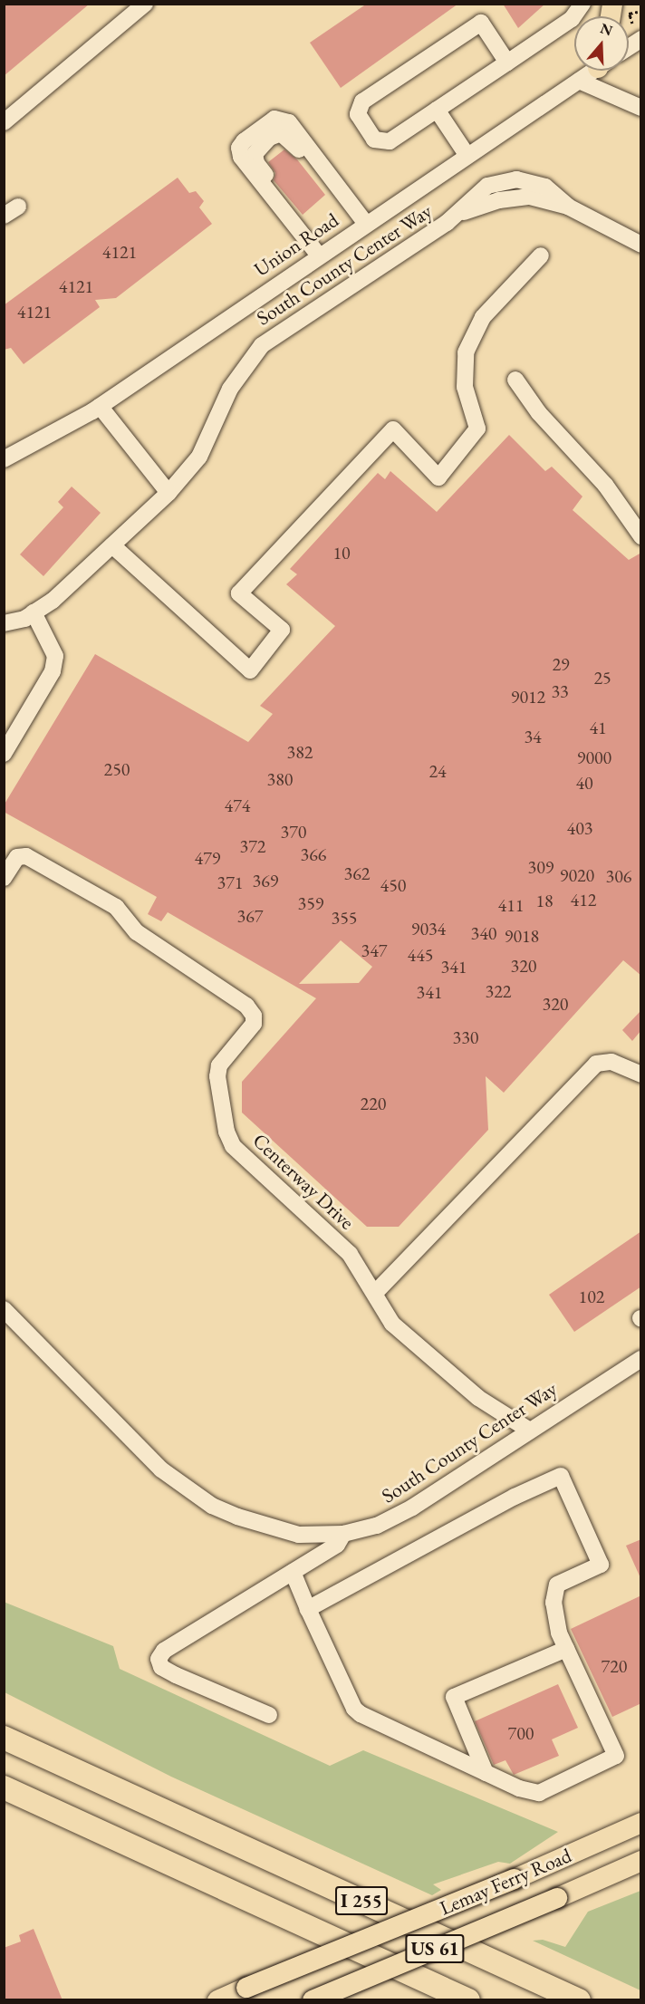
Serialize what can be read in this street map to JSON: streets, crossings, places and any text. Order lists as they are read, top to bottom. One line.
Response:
{"streets":{"highway":["I 255"],"main road":["Lemay Ferry Road","US 61"],"street":["Union Road","South County Center Way","Centerway Drive"]},"crossings":[["South County Center Way","Centerway Drive"]],"house_numbers":["4121","4121","4121","10","29","25","33","9012","41","34","382","9000","250","24","380","40","474","403","370","372","366","479","309","362","9020","306","369","371","450","412","18","359","411","367","355","9034","340","9018","347","445","320","341","322","341","320","330","220","102","720","700"],"north":"top"}
